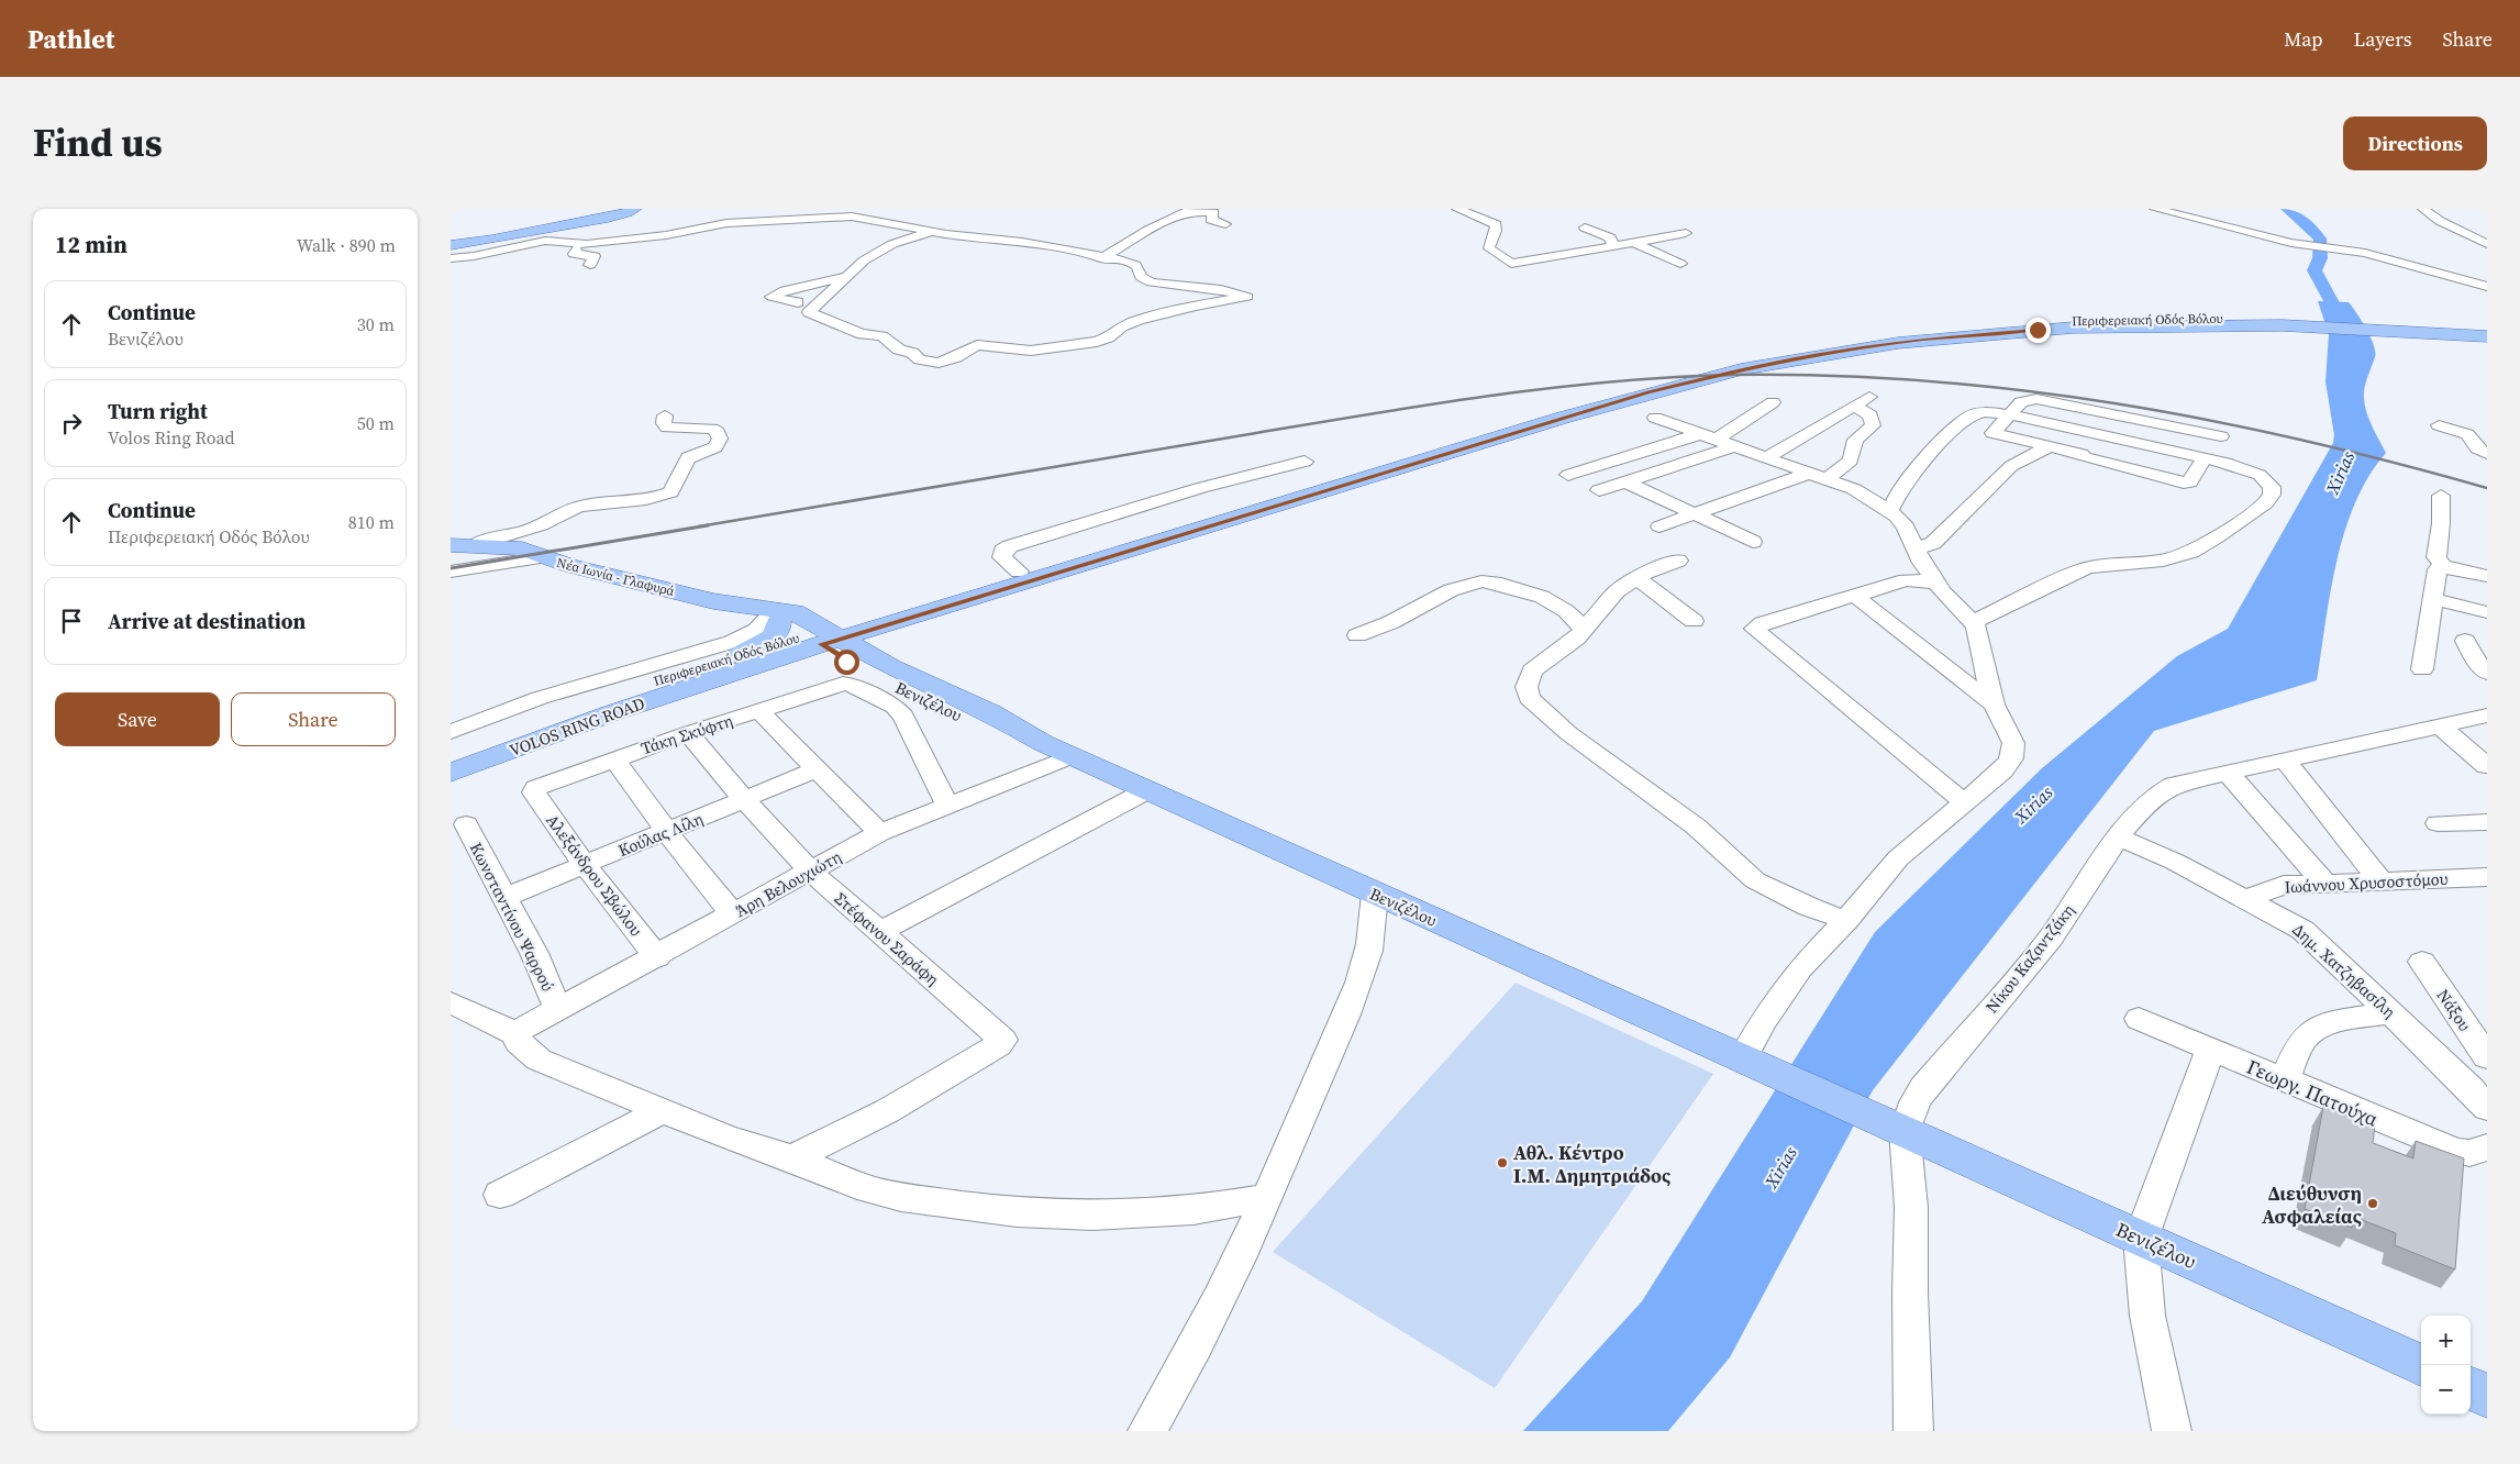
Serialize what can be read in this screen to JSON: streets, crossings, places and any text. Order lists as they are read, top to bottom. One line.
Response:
{"streets":{"main road":["Περιφερειακή Οδός Βόλου","Νέα Ιωνία - Γλαφυρά","Βενιζέλου","VOLOS RING ROAD"],"street":["Τάκη Σκύφτη","Κούλας Λίλη","Αλεξάνδρου Σβώλου","Ιωάννου Χρυσοστόμου","Άρη Βελουχιώτη","Κωνσταντίνου Ψαρρού","Στέφανου Σαράφη","Νίκου Καζαντζάκη","Δημ. Χατζηβασίλη","Νάξου","Γεωργ. Πατούχα"]},"crossings":[["Περιφερειακή Οδός Βόλου","Νέα Ιωνία - Γλαφυρά"],["Περιφερειακή Οδός Βόλου","Βενιζέλου"],["Περιφερειακή Οδός Βόλου","VOLOS RING ROAD"],["Νέα Ιωνία - Γλαφυρά","Βενιζέλου"],["Νέα Ιωνία - Γλαφυρά","VOLOS RING ROAD"],["Βενιζέλου","VOLOS RING ROAD"],["Βενιζέλου","Τάκη Σκύφτη"],["Βενιζέλου","Άρη Βελουχιώτη"],["Βενιζέλου","Νίκου Καζαντζάκη"],["Τάκη Σκύφτη","Αλεξάνδρου Σβώλου"],["Τάκη Σκύφτη","Στέφανου Σαράφη"],["Κούλας Λίλη","Αλεξάνδρου Σβώλου"],["Κούλας Λίλη","Κωνσταντίνου Ψαρρού"],["Κούλας Λίλη","Στέφανου Σαράφη"],["Αλεξάνδρου Σβώλου","Άρη Βελουχιώτη"],["Ιωάννου Χρυσοστόμου","Δημ. Χατζηβασίλη"],["Άρη Βελουχιώτη","Κωνσταντίνου Ψαρρού"],["Άρη Βελουχιώτη","Στέφανου Σαράφη"],["Νίκου Καζαντζάκη","Δημ. Χατζηβασίλη"]],"water":["Xirias"],"places":["Αθλ. Κέντρο Ι.Μ. Δημητριάδος","Διεύθυνση Ασφαλείας"],"page":{"header":"Pathlet","nav":["Map","Layers","Share"],"title":"Find us","buttons":["Directions",["Save","Share"]],"heading":["12 min","Walk · 890 m"],"list":[["Continue","Βενιζέλου","30 m"],["Turn right","Volos Ring Road","50 m"],["Continue","Περιφερειακή Οδός Βόλου","810 m"],"Arrive at destination"],"map_buttons":["+","−"]}}
